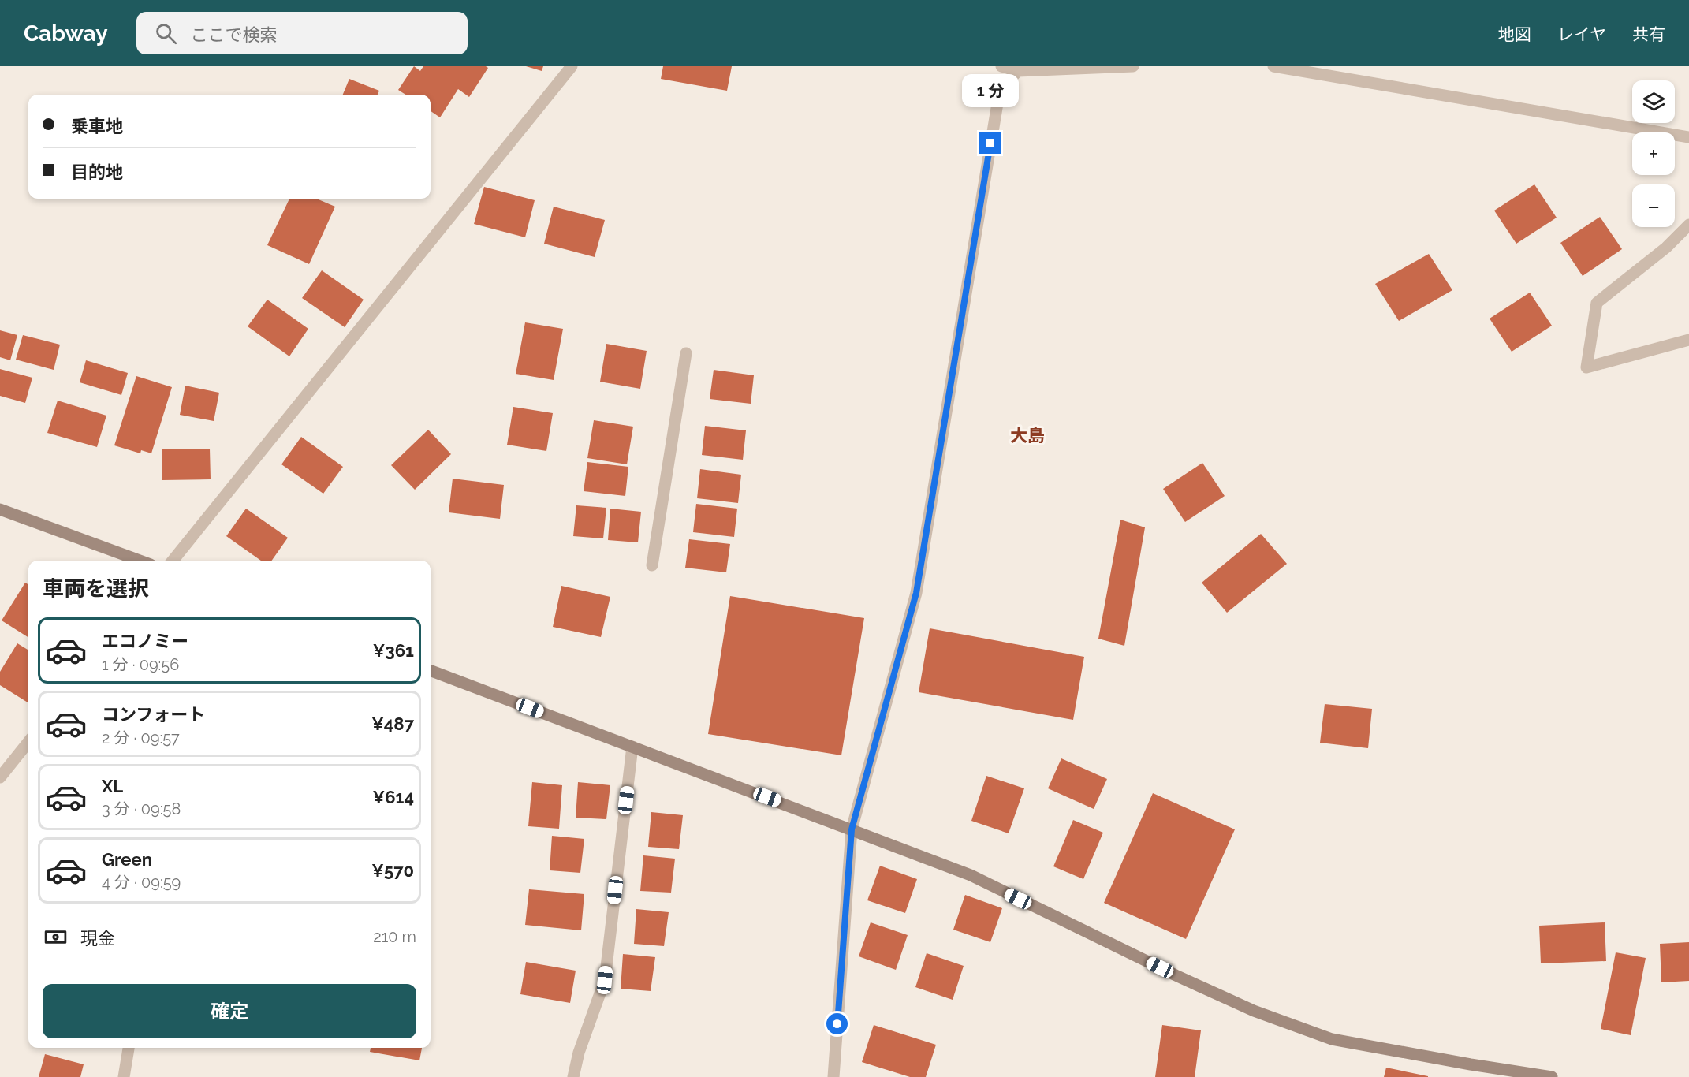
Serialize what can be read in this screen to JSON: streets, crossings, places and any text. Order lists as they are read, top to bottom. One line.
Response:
{"districts":["大島"],"page":{"header":"Cabway","search":"ここで検索","nav":["地図","レイヤ","共有"],"bubble":"1 分","map_buttons":["+","−"],"banner":["乗車地","目的地"],"heading":"車両を選択","list":[{"name":"エコノミー","note":"1 分 · 09:56","value":"¥361"},{"name":"コンフォート","note":"2 分 · 09:57","value":"¥487"},{"name":"XL","note":"3 分 · 09:58","value":"¥614"},{"name":"Green","note":"4 分 · 09:59","value":"¥570"}],"pay":["現金","210 m"],"buttons":"確定"}}
